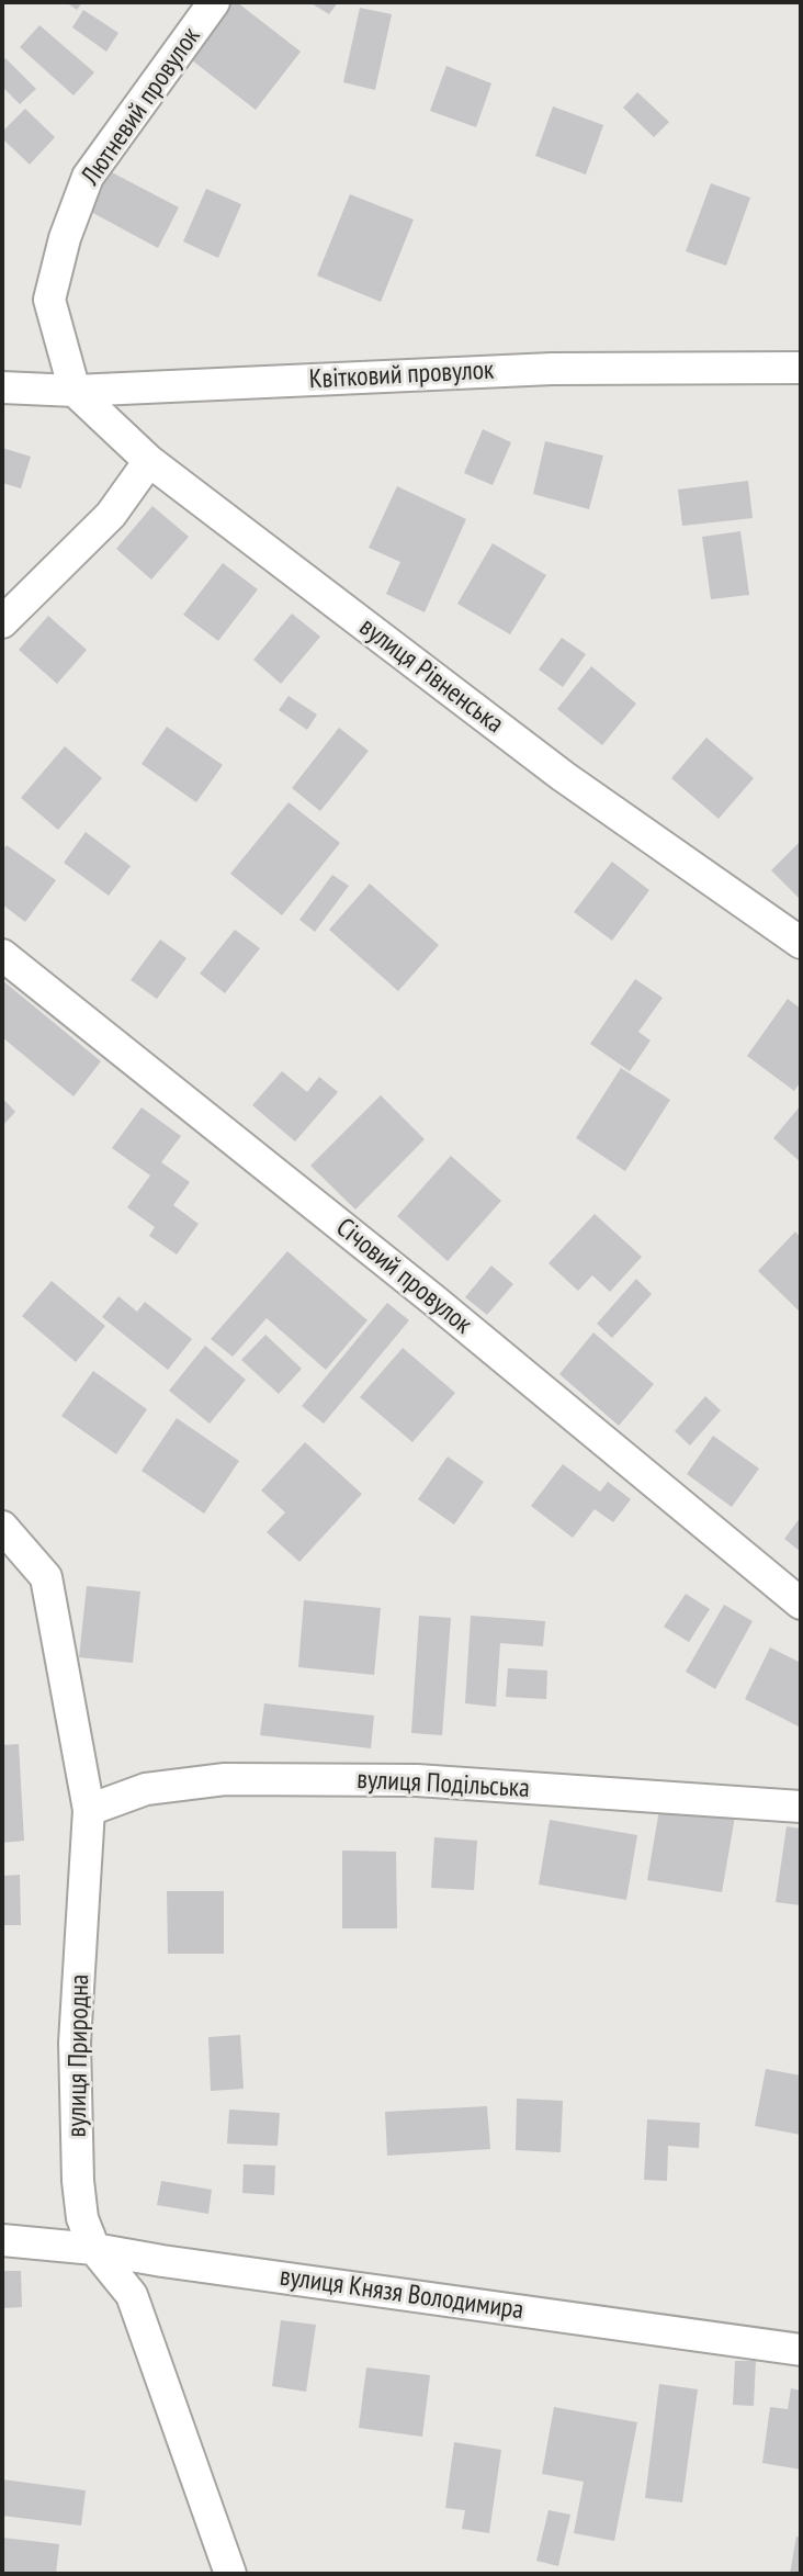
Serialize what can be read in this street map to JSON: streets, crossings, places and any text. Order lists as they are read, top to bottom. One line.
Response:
{"streets":{"street":["Лютневий провулок","Квітковий провулок","вулиця Рівненська","Січовий провулок","вулиця Подільська","вулиця Природна","вулиця Князя Володимира"]},"crossings":[["Лютневий провулок","Квітковий провулок"],["Лютневий провулок","вулиця Рівненська"],["Квітковий провулок","вулиця Рівненська"],["вулиця Подільська","вулиця Природна"],["вулиця Природна","вулиця Князя Володимира"]]}
